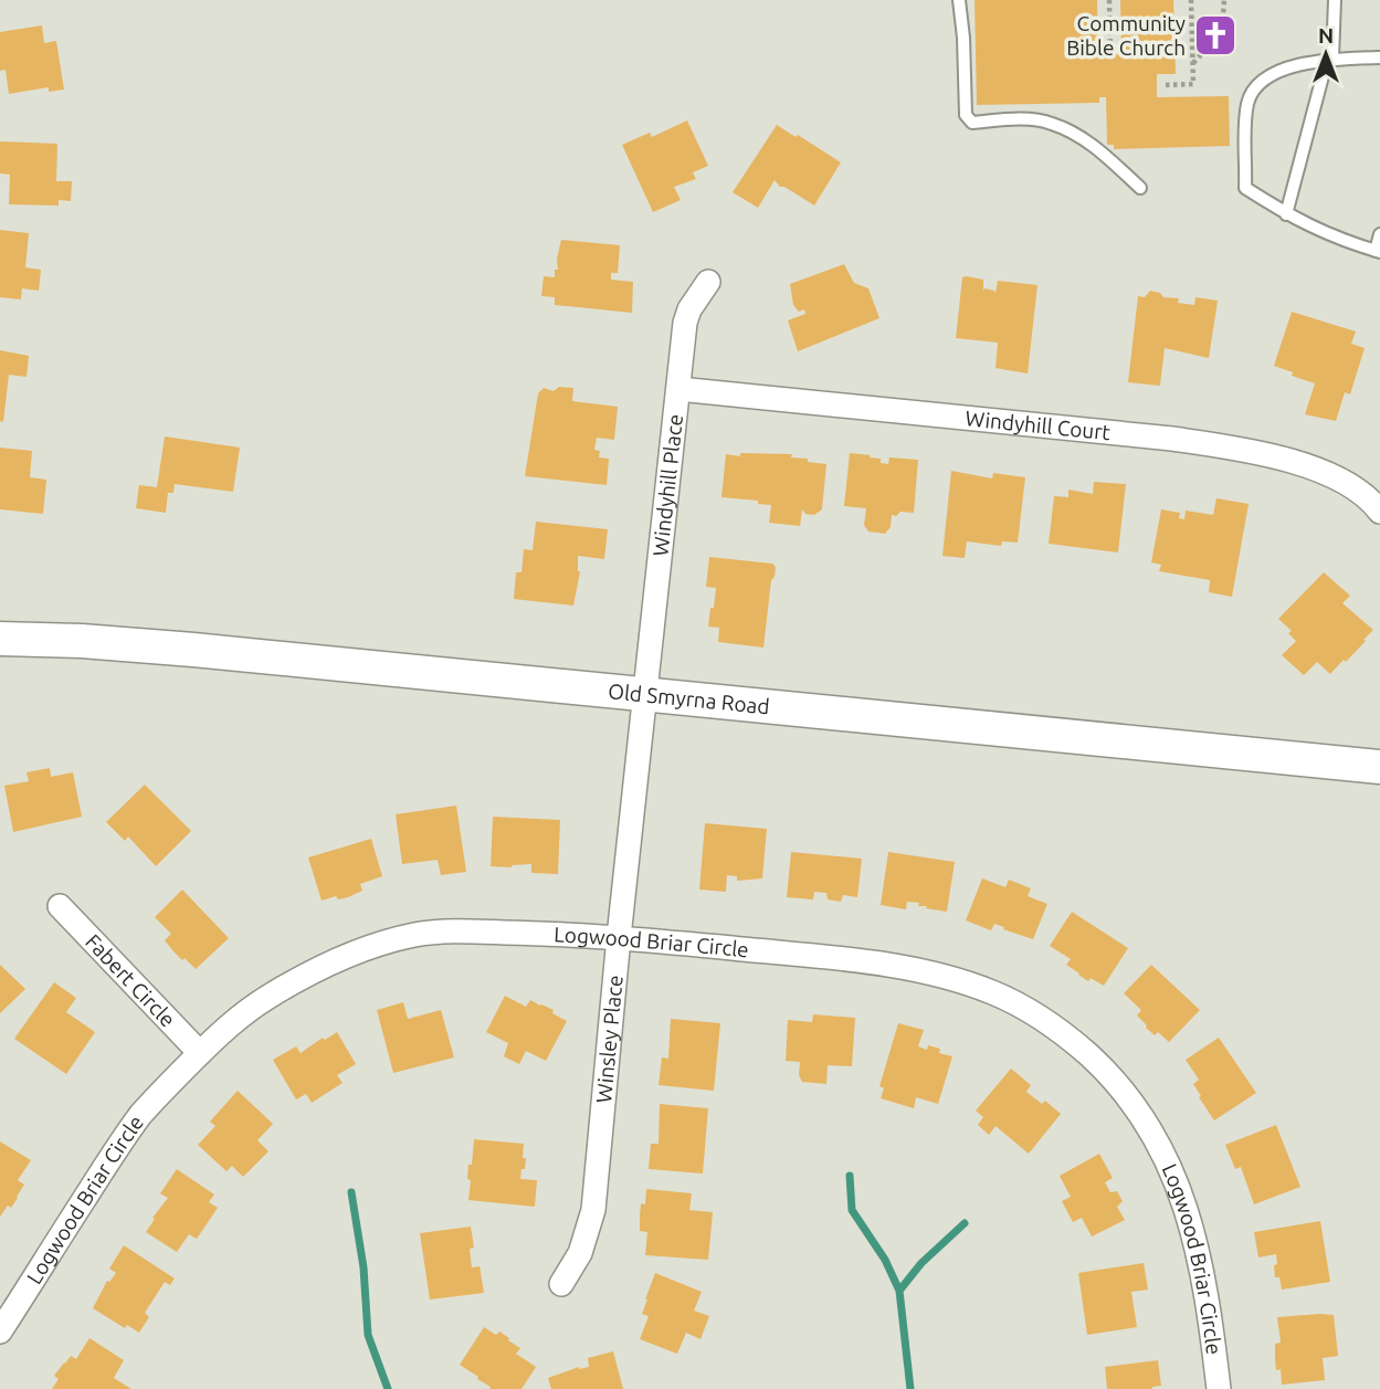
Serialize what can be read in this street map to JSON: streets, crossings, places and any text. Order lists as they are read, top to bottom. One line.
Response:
{"streets":{"street":["Windyhill Court","Windyhill Place","Old Smyrna Road","Logwood Briar Circle","Fabert Circle","Winsley Place"]},"crossings":[["Windyhill Court","Windyhill Place"],["Windyhill Place","Old Smyrna Road"],["Windyhill Place","Winsley Place"],["Old Smyrna Road","Winsley Place"],["Logwood Briar Circle","Fabert Circle"],["Logwood Briar Circle","Winsley Place"]],"places":{"church":["Community Bible Church"]},"north":"top"}
